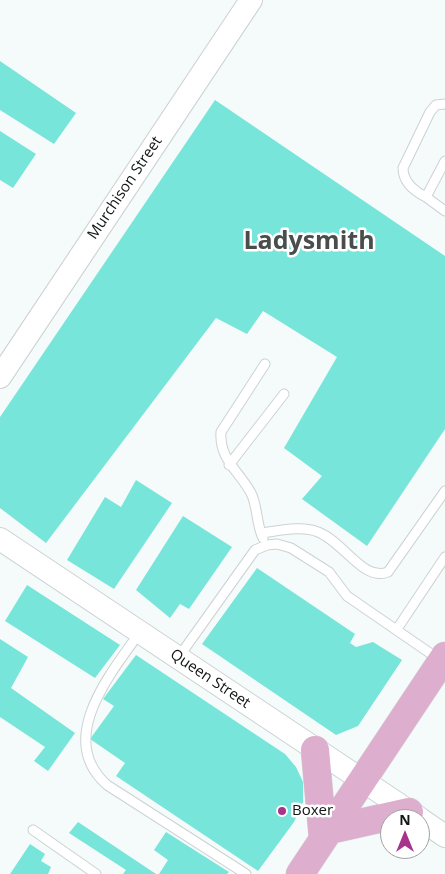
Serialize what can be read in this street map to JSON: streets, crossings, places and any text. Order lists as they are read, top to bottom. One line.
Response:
{"streets":{"street":["Murchison Street","Queen Street"]},"districts":["Ladysmith"],"places":["Boxer"],"north":"top"}
